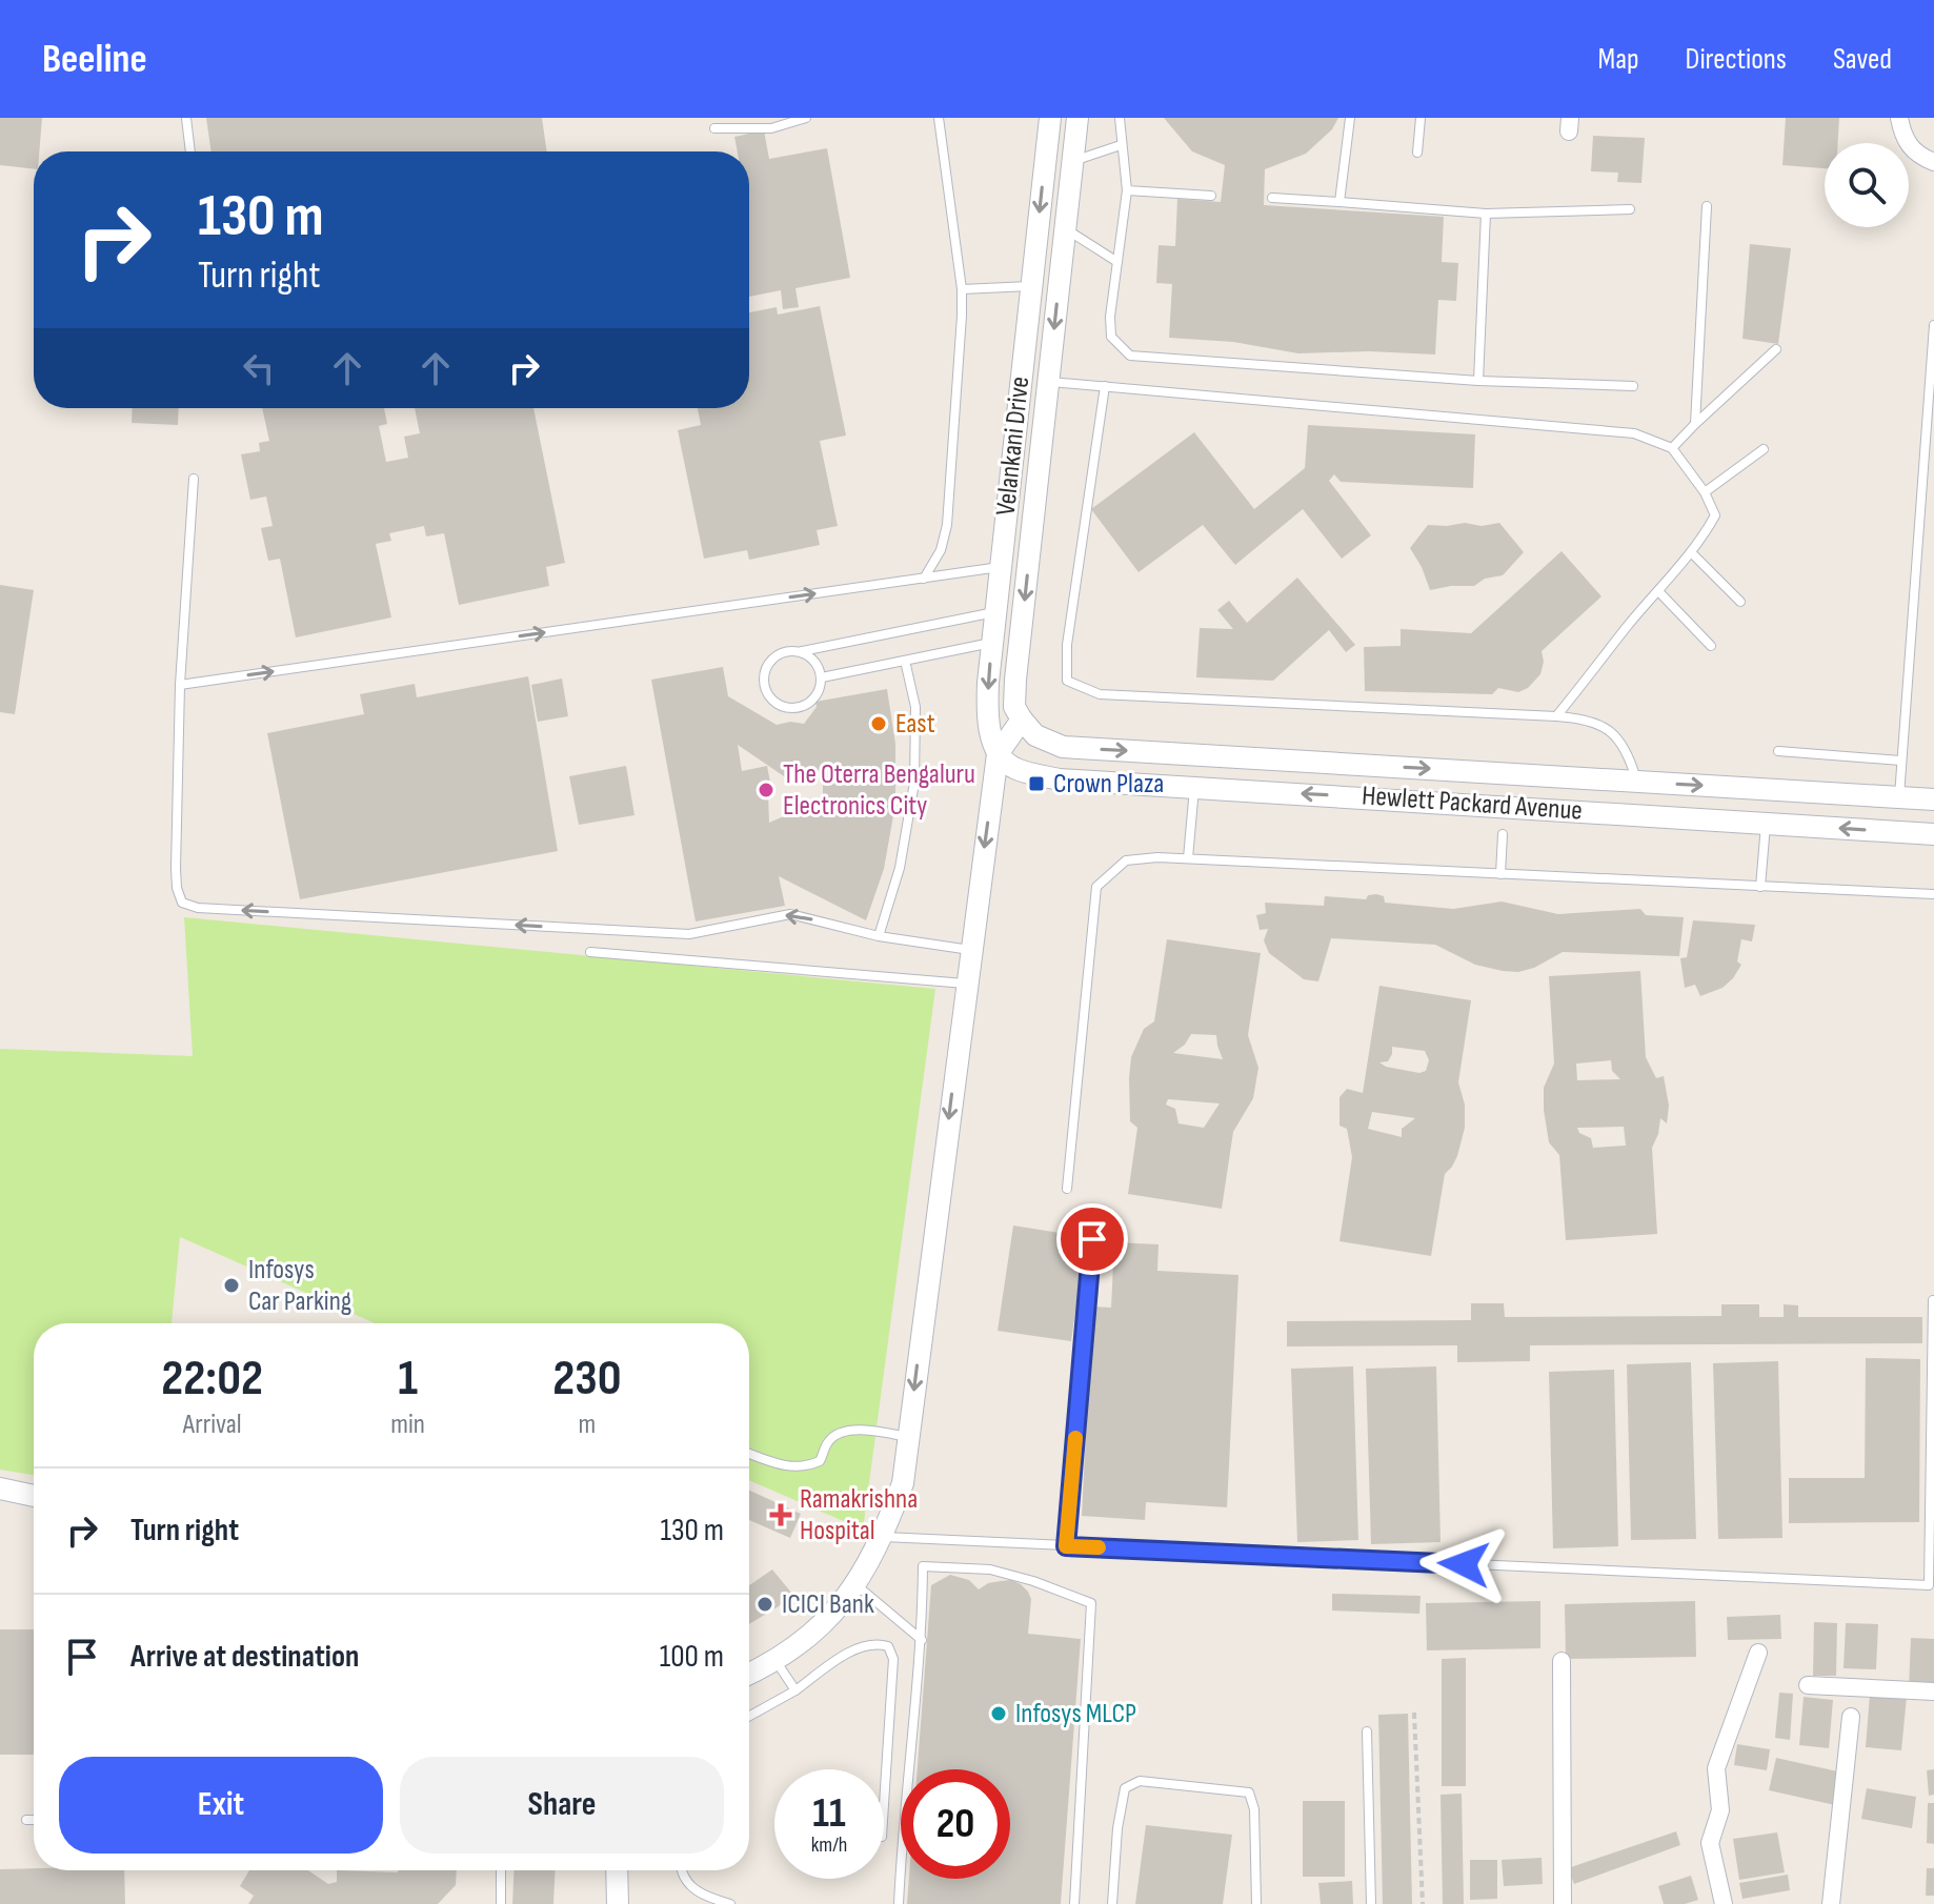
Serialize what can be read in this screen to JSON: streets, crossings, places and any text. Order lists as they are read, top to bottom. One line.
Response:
{"streets":{"street":["Velankani Drive","Hewlett Packard Avenue"]},"crossings":[["Velankani Drive","Hewlett Packard Avenue"]],"places":{"other":["East","The Oterra Bengaluru Electronics City","Infosys Car Parking","ICICI Bank","Infosys MLCP"],"transit":["Crown Plaza"],"health":["Ramakrishna Hospital"]},"page":{"header":"Beeline","nav":["Map","Directions","Saved"],"turn":["130 m","Turn right"],"eta":["22:02","Arrival","1","min","230","m"],"list":[{"name":"Turn right","value":"130 m"},{"name":"Arrive at destination","value":"100 m"}],"buttons":["Exit","Share"],"speed":"11 km/h","limit":"20"}}
